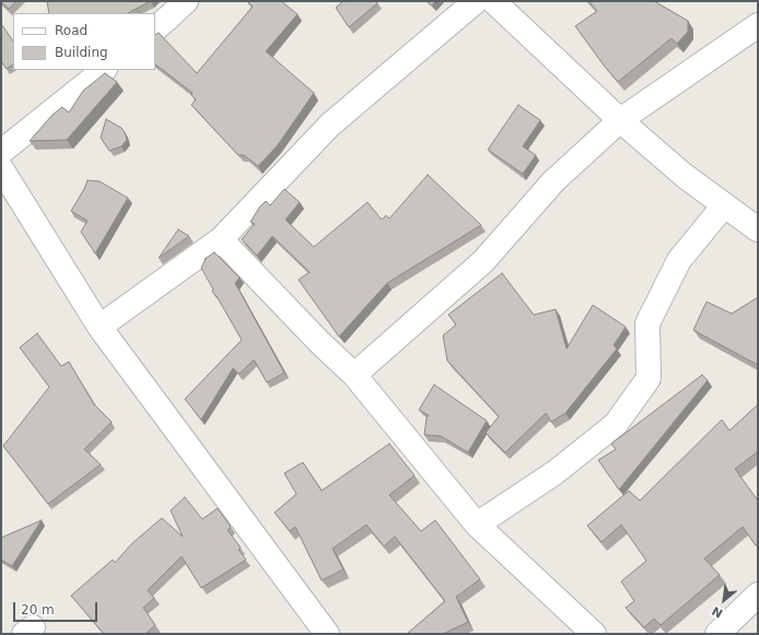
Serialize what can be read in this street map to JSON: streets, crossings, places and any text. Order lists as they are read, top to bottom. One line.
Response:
{"legend":["Road","Building"],"scale_bar":"20 m","north":"bottom left"}
